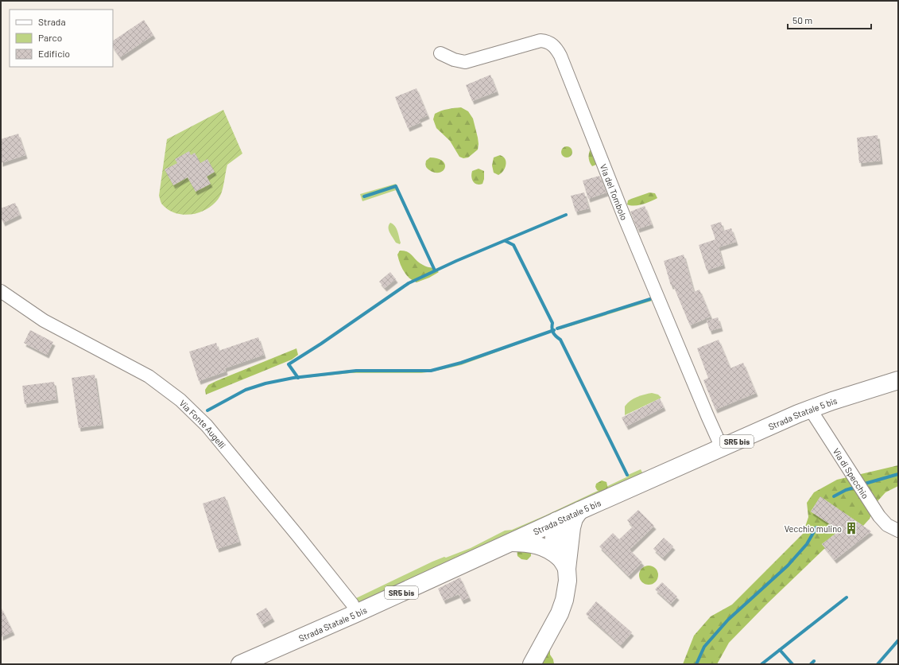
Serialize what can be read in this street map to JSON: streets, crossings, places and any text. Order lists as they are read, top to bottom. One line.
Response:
{"streets":{"main road":["Strada Statale 5 bis","SR5 bis"],"street":["Via del Tombolo","Via Fonte Augelli","Via di Specchio"]},"crossings":[["Via del Tombolo","Strada Statale 5 bis"],["Strada Statale 5 bis","Via Fonte Augelli"],["Strada Statale 5 bis","Via di Specchio"]],"places":{"building":["Vecchio mulino"]},"legend":["Strada","Parco","Edificio"],"scale_bar":"50 m"}
